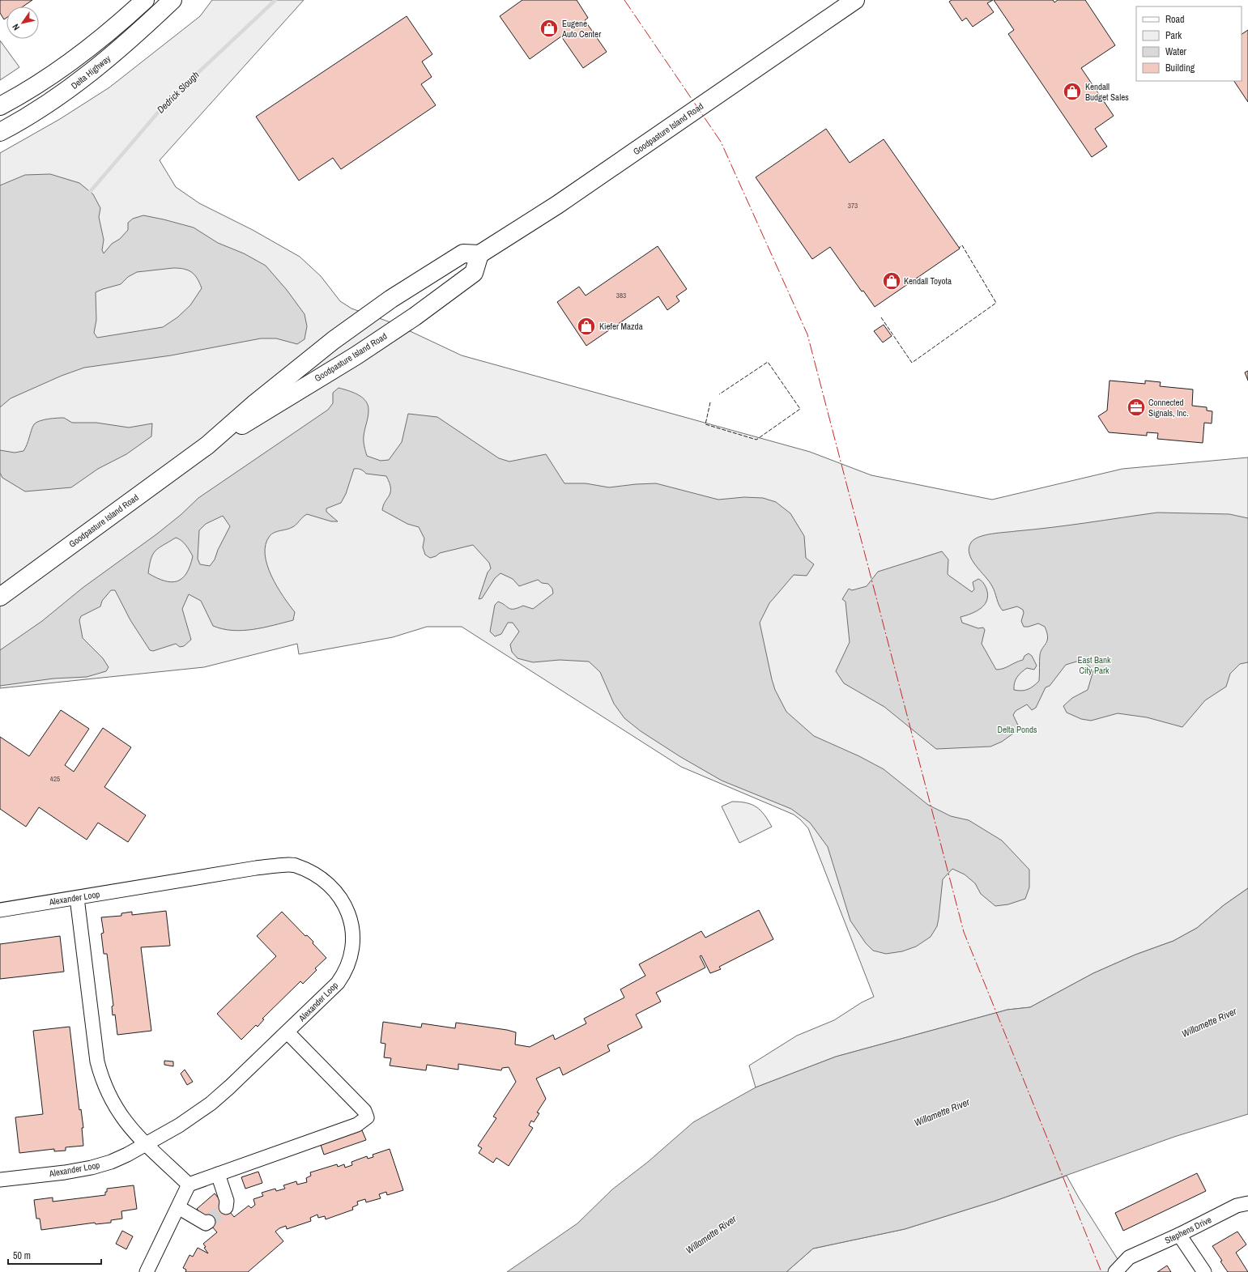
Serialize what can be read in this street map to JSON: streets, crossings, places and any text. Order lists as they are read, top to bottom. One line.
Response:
{"streets":{"main road":["Delta Highway","Goodpasture Island Road"],"street":["Alexander Loop","Stephens Drive"]},"water":["Dedrick Slough","Willamette River"],"parks":["East Bank City Park","Delta Ponds"],"places":{"shop":["Eugene Auto Center","Kendall Budget Sales","Kendall Toyota","Kiefer Mazda"],"office":["Connected Signals, Inc."]},"house_numbers":["373","383","425"],"legend":["Road","Park","Water","Building"],"scale_bar":"50 m","north":"bottom left"}
